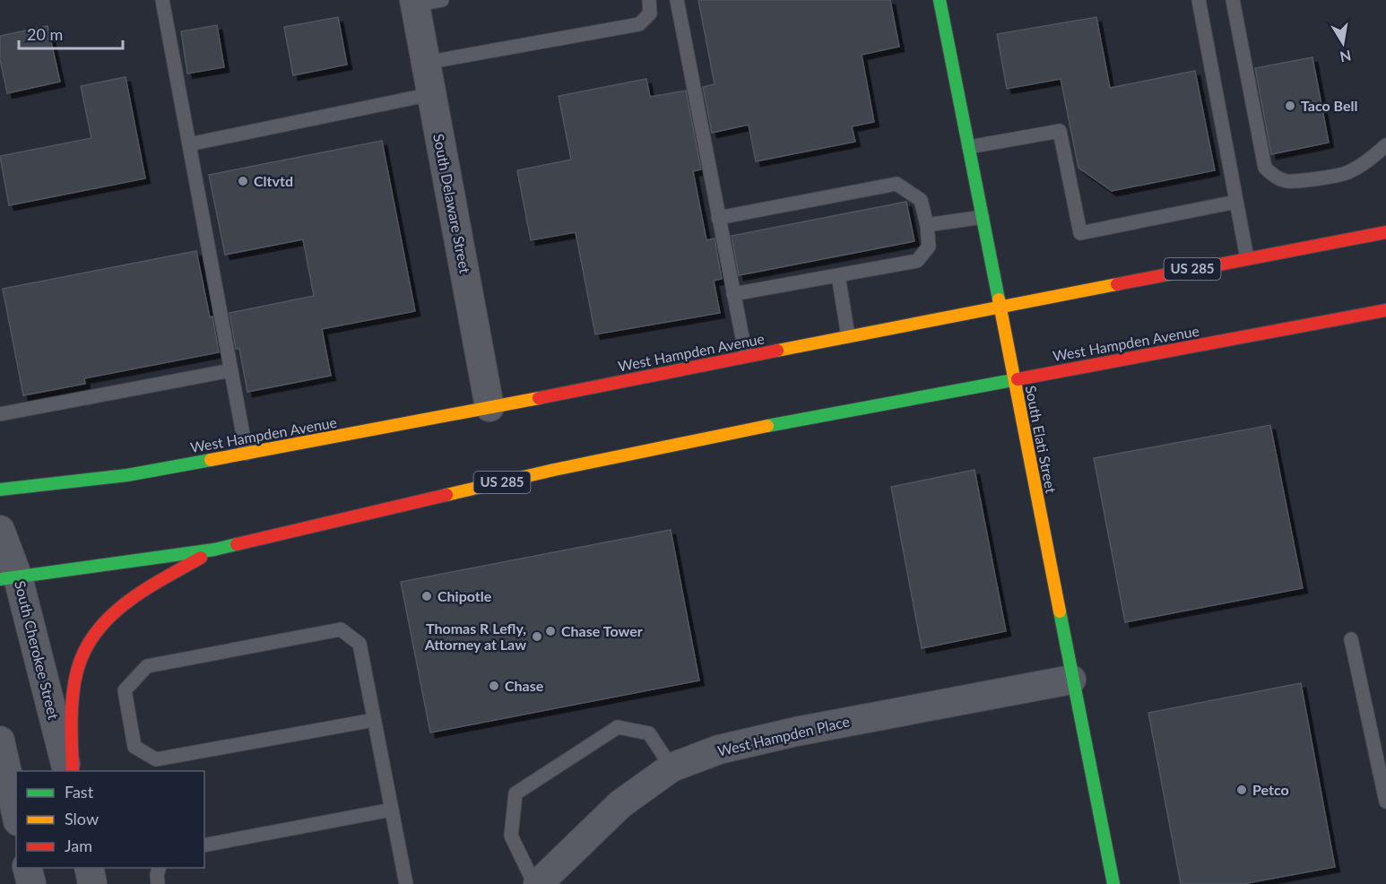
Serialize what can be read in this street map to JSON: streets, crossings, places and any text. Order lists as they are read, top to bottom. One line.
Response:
{"streets":{"main road":["US 285","West Hampden Avenue","South Elati Street"],"street":["South Delaware Street","South Cherokee Street","West Hampden Place"]},"crossings":[["South Delaware Street","West Hampden Avenue"],["West Hampden Avenue","South Elati Street"],["West Hampden Avenue","South Cherokee Street"],["South Elati Street","West Hampden Place"]],"places":["Taco Bell","Cltvtd","Chipotle","Chase Tower","Thomas R Lefly, Attorney at Law","Chase","Petco"],"legend":["Fast","Slow","Jam"],"scale_bar":"20 m","north":"bottom"}
